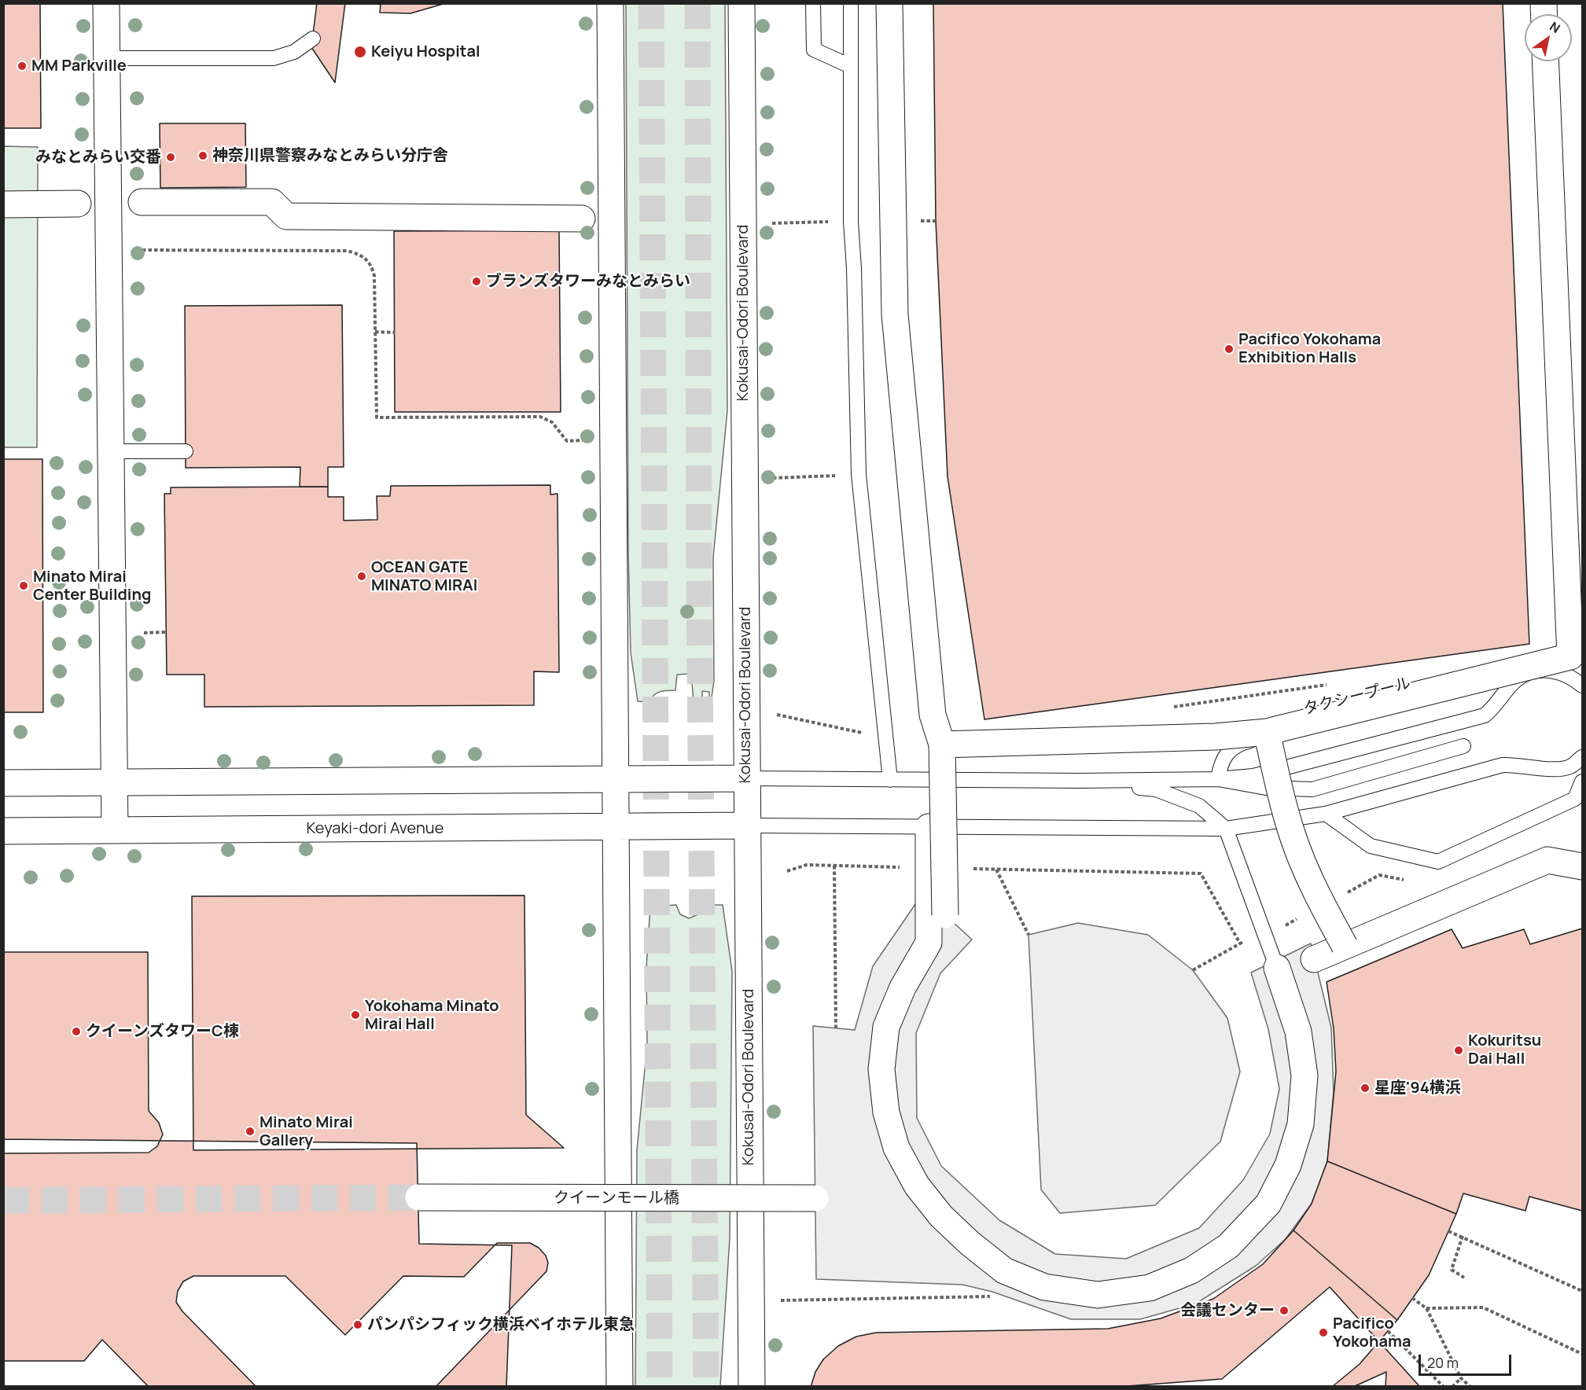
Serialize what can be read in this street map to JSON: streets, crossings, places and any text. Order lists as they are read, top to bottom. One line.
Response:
{"streets":{"street":["Kokusai-Odori Boulevard","Keyaki-dori Avenue","クイーンモール橋"],"lane":["タクシープール"]},"crossings":[["Kokusai-Odori Boulevard","Keyaki-dori Avenue"]],"places":["Keiyu Hospital","MM Parkville","神奈川県警察みなとみらい分庁舎","みなとみらい交番","ブランズタワーみなとみらい","Pacifico Yokohama Exhibition Halls","OCEAN GATE MINATO MIRAI","Minato Mirai Center Building","Yokohama Minato Mirai Hall","クイーンズタワーC棟","Kokuritsu Dai Hall","星座'94横浜","Minato Mirai Gallery","会議センター","パンパシフィック横浜ベイホテル東急","Pacifico Yokohama"],"scale_bar":"20 m","north":"top right"}
